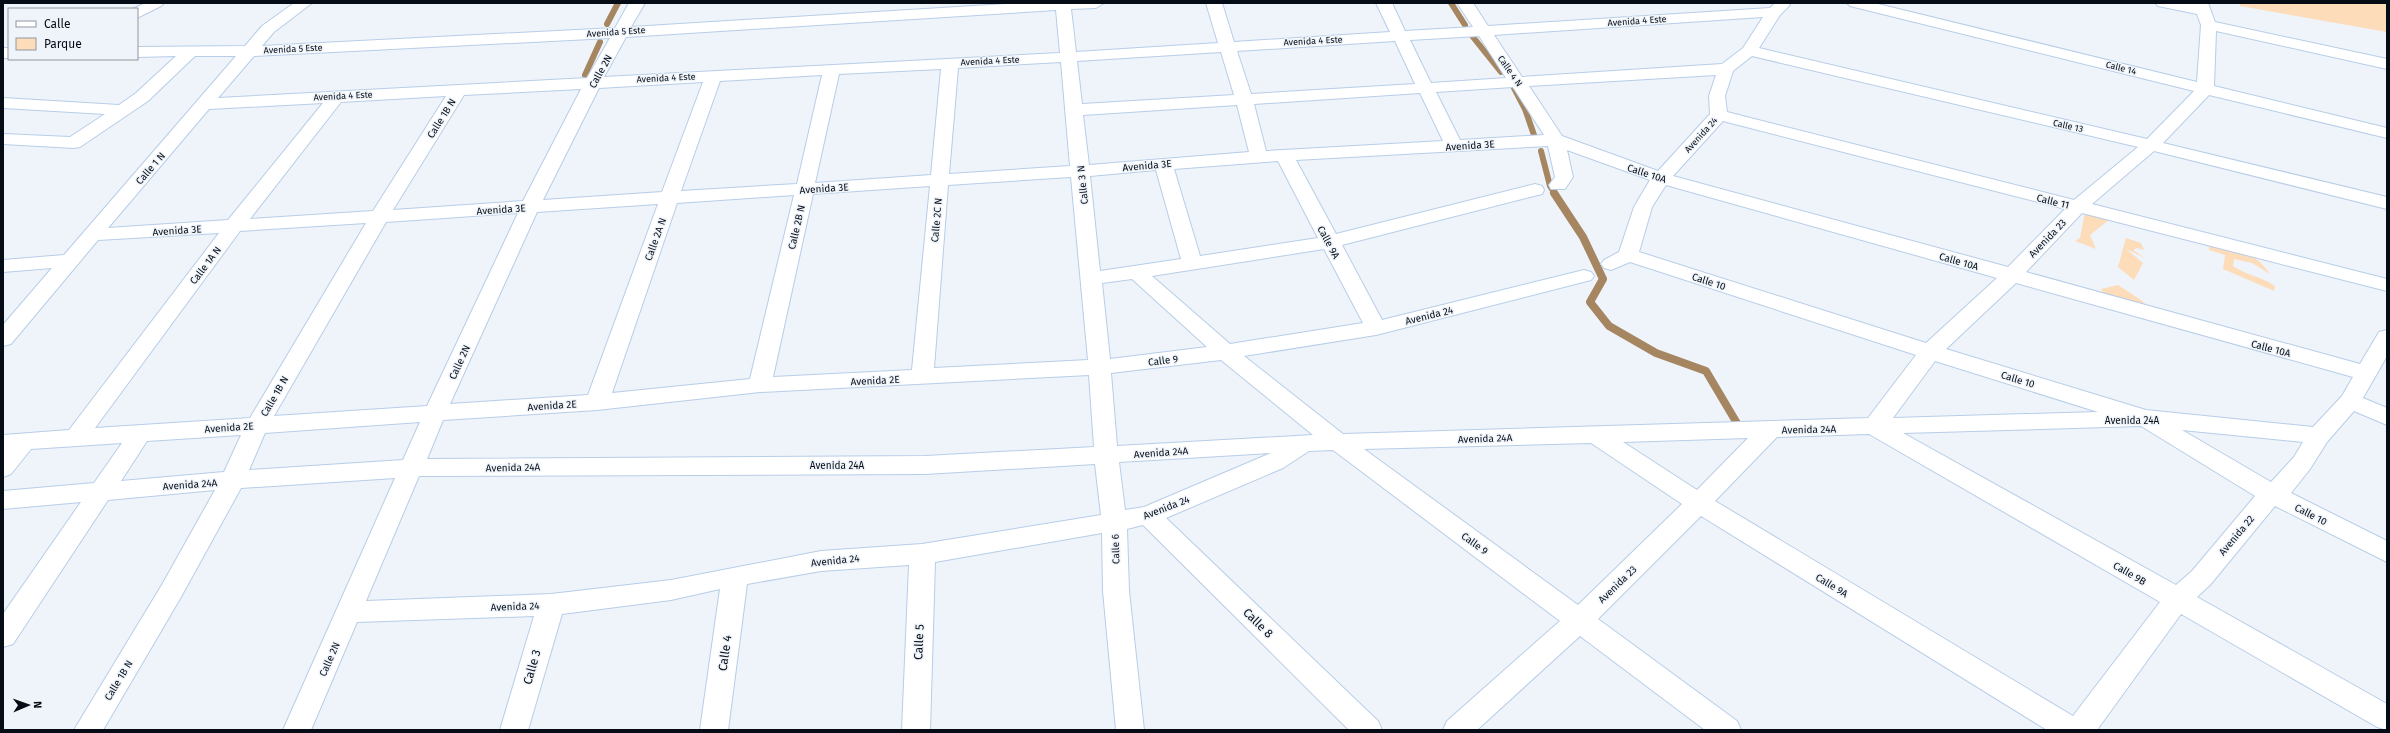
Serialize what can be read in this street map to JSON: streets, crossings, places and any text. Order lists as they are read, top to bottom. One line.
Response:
{"streets":{"street":["Avenida 4 Este","Avenida 5 Este","Calle 14","Calle 2N","Calle 4 N","Calle 1B N","Calle 13","Avenida 24","Avenida 3E","Calle 1 N","Calle 10A","Calle 3 N","Calle 11","Calle 2C N","Calle 2B N","Avenida 23","Calle 2A N","Calle 9A","Calle 1A N","Calle 10","Calle 9","Avenida 2E","Avenida 24A","Avenida 22","Calle 6","Calle 9B","Calle 8","Calle 5","Calle 4","Calle 3"]},"crossings":[["Avenida 4 Este","Calle 2N"],["Avenida 4 Este","Calle 4 N"],["Avenida 4 Este","Calle 1B N"],["Avenida 4 Este","Calle 1 N"],["Avenida 4 Este","Calle 3 N"],["Avenida 4 Este","Calle 2C N"],["Avenida 4 Este","Calle 2B N"],["Avenida 4 Este","Calle 2A N"],["Avenida 4 Este","Calle 1A N"],["Avenida 5 Este","Calle 2N"],["Avenida 5 Este","Calle 1 N"],["Avenida 5 Este","Calle 3 N"],["Calle 14","Avenida 23"],["Calle 2N","Avenida 24"],["Calle 2N","Avenida 3E"],["Calle 2N","Avenida 2E"],["Calle 2N","Avenida 24A"],["Calle 4 N","Avenida 3E"],["Calle 4 N","Calle 10A"],["Calle 1B N","Avenida 3E"],["Calle 1B N","Avenida 2E"],["Calle 1B N","Avenida 24A"],["Calle 13","Avenida 23"],["Avenida 24","Calle 10A"],["Avenida 24","Calle 11"],["Avenida 24","Calle 9A"],["Avenida 24","Calle 10"],["Avenida 24","Calle 9"],["Avenida 24","Avenida 24A"],["Avenida 24","Calle 6"],["Avenida 24","Calle 8"],["Avenida 24","Calle 5"],["Avenida 24","Calle 4"],["Avenida 24","Calle 3"],["Avenida 3E","Calle 1 N"],["Avenida 3E","Calle 10A"],["Avenida 3E","Calle 3 N"],["Avenida 3E","Calle 2C N"],["Avenida 3E","Calle 2B N"],["Avenida 3E","Calle 2A N"],["Avenida 3E","Calle 9A"],["Avenida 3E","Calle 1A N"],["Calle 10A","Avenida 23"],["Calle 10A","Avenida 22"],["Calle 3 N","Calle 9"],["Calle 3 N","Avenida 2E"],["Calle 3 N","Calle 6"],["Calle 11","Avenida 23"],["Calle 2C N","Avenida 2E"],["Calle 2B N","Avenida 2E"],["Avenida 23","Calle 9A"],["Avenida 23","Calle 10"],["Avenida 23","Calle 9"],["Avenida 23","Avenida 24A"],["Avenida 23","Calle 9B"],["Calle 2A N","Avenida 2E"],["Calle 9A","Avenida 24A"],["Calle 1A N","Avenida 2E"],["Calle 10","Avenida 24A"],["Calle 10","Avenida 22"],["Calle 9","Avenida 2E"],["Calle 9","Avenida 24A"],["Calle 9","Calle 6"],["Avenida 2E","Calle 6"],["Avenida 24A","Avenida 22"],["Avenida 24A","Calle 6"],["Avenida 24A","Calle 9B"],["Avenida 22","Calle 9B"]],"legend":["Calle","Parque"],"north":"right"}
